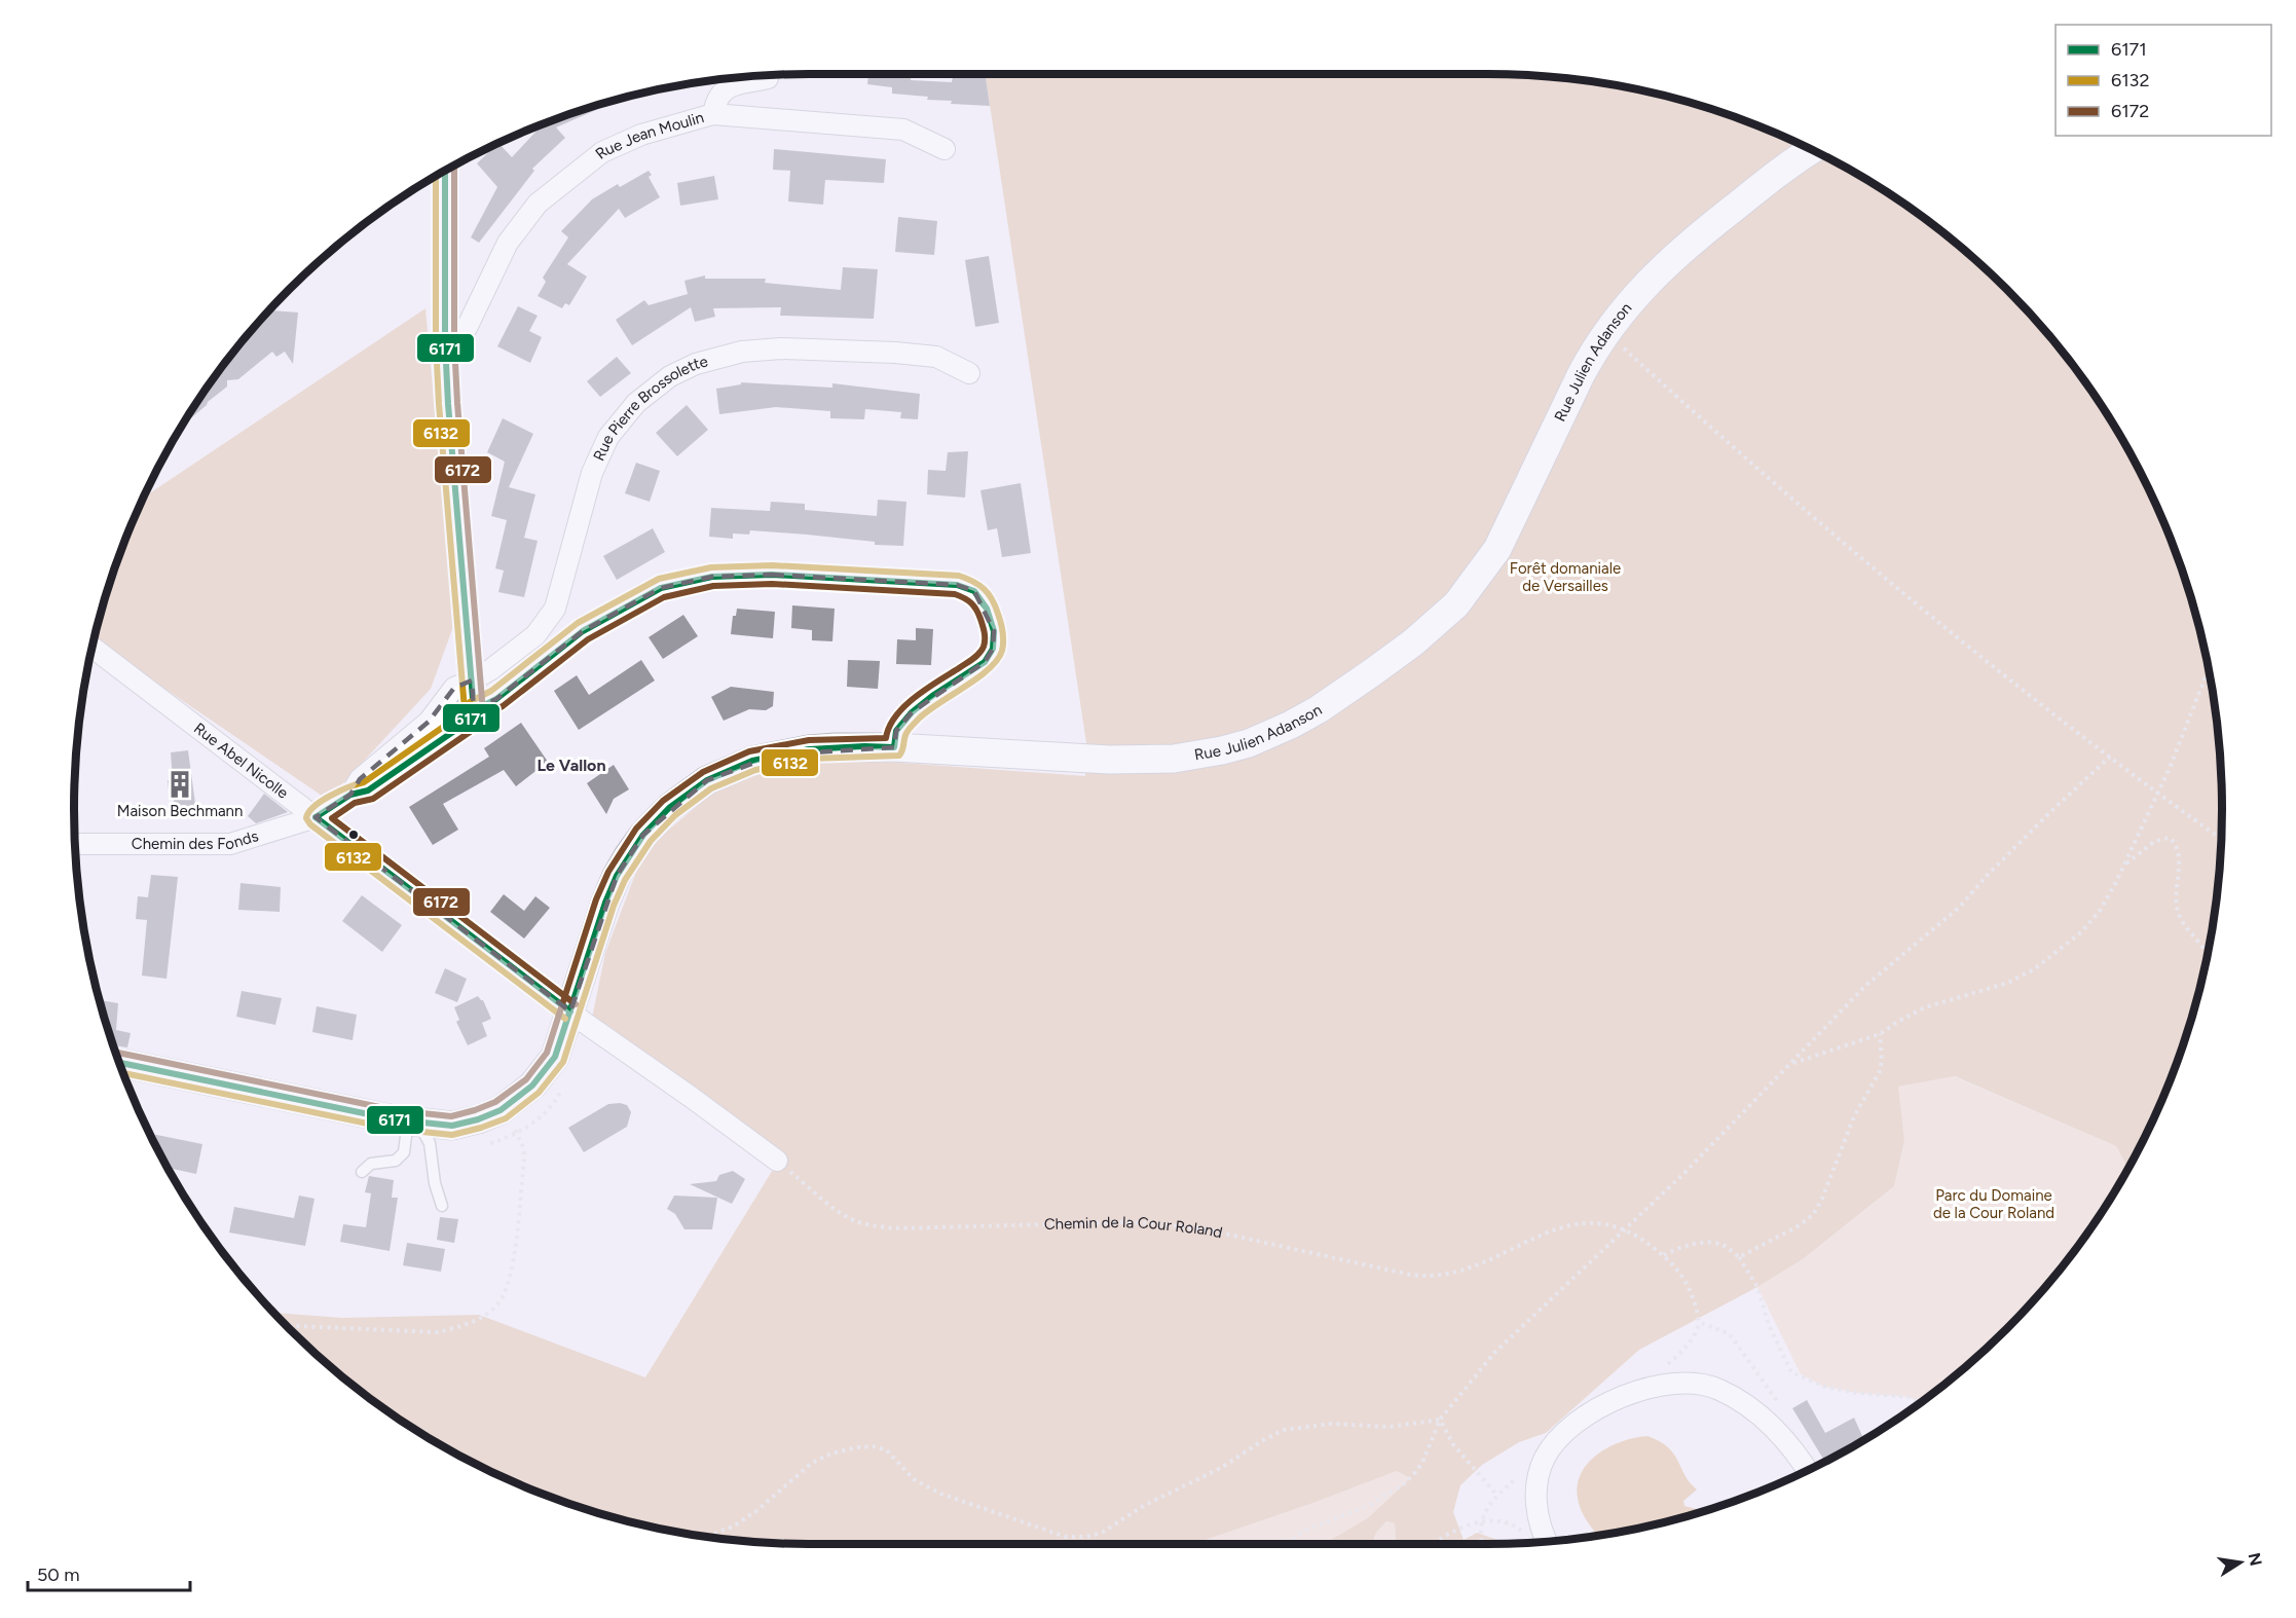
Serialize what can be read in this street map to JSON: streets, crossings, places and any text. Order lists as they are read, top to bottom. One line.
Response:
{"streets":{"main road":["Rue Julien Adanson"],"street":["Rue Jean Moulin","Rue Pierre Brossolette","Rue Abel Nicolle","Chemin des Fonds"],"path":["Chemin de la Cour Roland"]},"crossings":[["Rue Julien Adanson","Rue Abel Nicolle"],["Rue Pierre Brossolette","Chemin des Fonds"],["Rue Abel Nicolle","Chemin des Fonds"]],"districts":["Le Vallon"],"parks":["Forêt domaniale de Versailles","Parc du Domaine de la Cour Roland"],"places":{"building":["Maison Bechmann"]},"lines":["transit line 6172","transit line 6171","transit line 6132"],"legend":["6171","6132","6172"],"scale_bar":"50 m","north":"right"}
